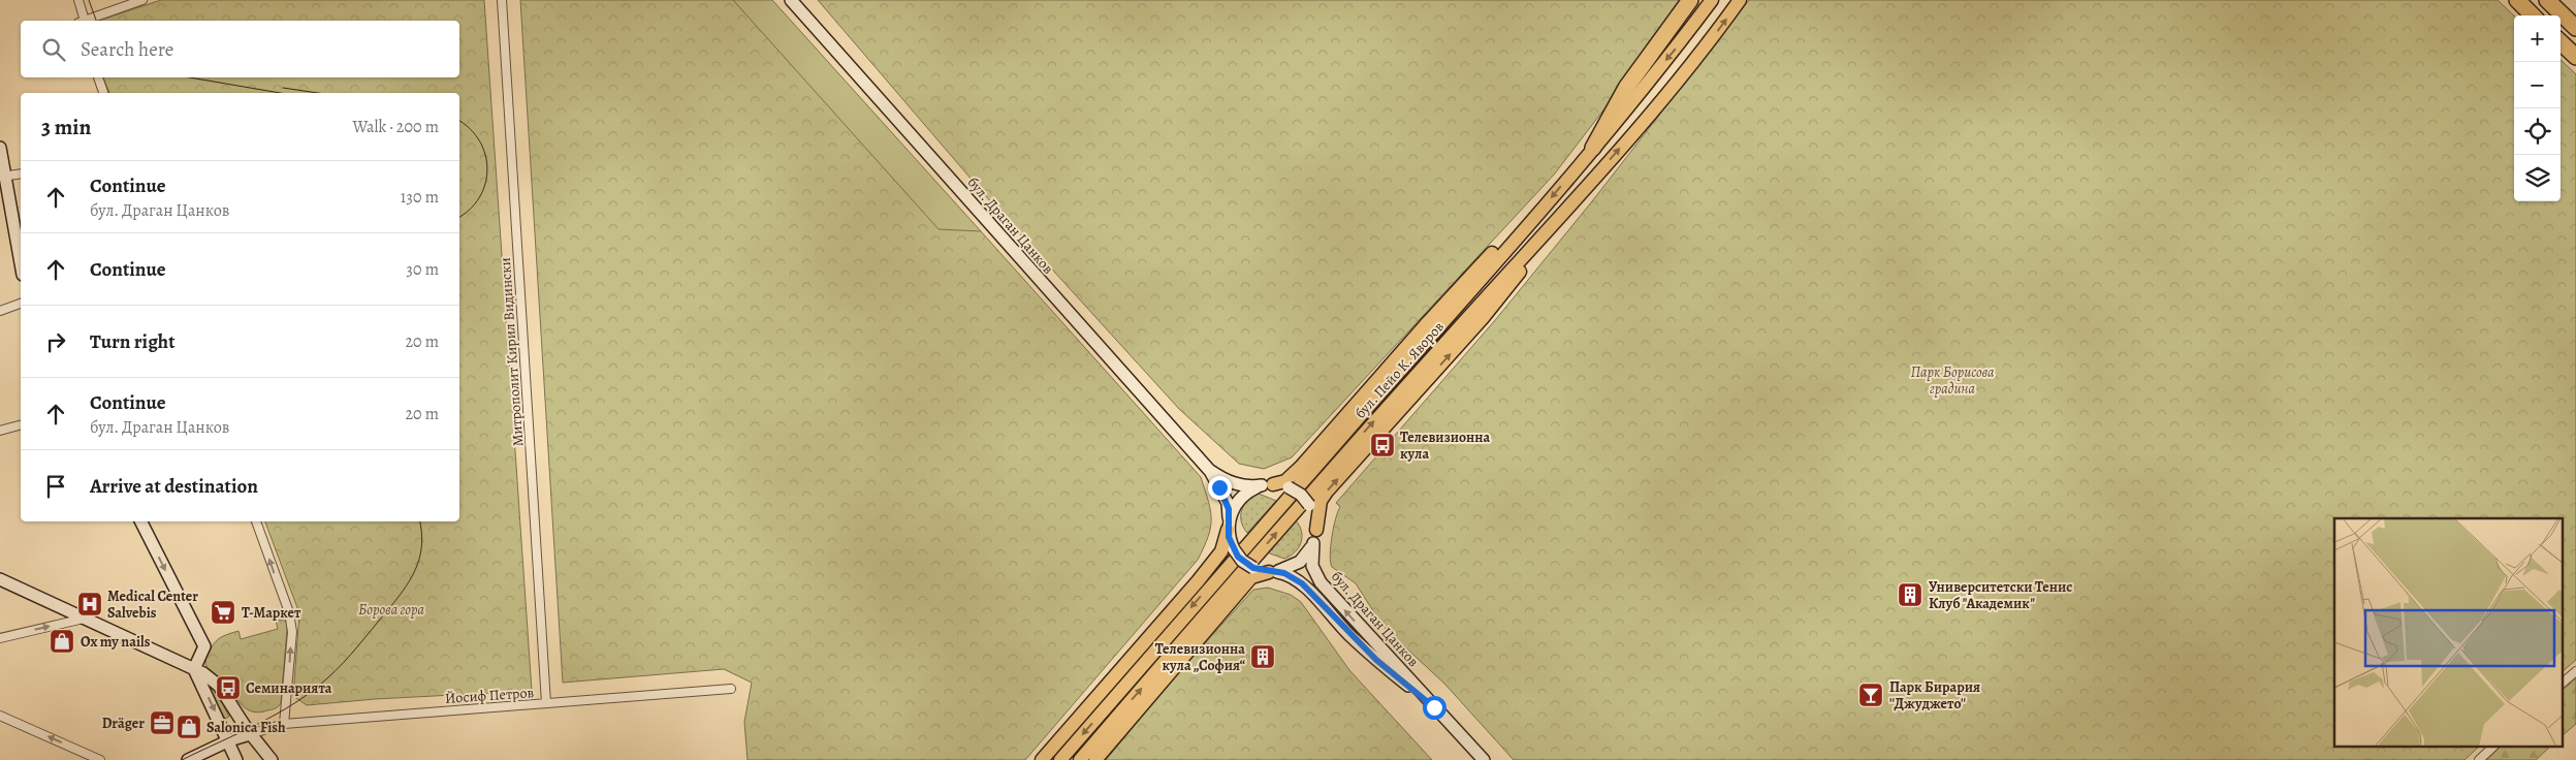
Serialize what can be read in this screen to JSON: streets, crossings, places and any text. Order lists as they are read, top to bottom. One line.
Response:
{"streets":{"main road":["бул. Пейо К. Яворов"],"street":["бул. Драган Цанков","Митрополит Кирил Видински","Йосиф Петров"]},"crossings":[["Митрополит Кирил Видински","Йосиф Петров"]],"parks":["Парк Борисова градина","Борова гора"],"places":{"bus stop":["Телевизионна кула","Семинарията"],"building":["Университетски Тенис Клуб \"Академик\"","Телевизионна кула „София“"],"hospital":["Medical Center Salvebis"],"supermarket":["Т-Маркет"],"shop":["Ox my nails","Salonica Fish"],"bar":["Парк Бирария ''Джуджето''"],"office":["Dräger"]},"page":{"map_buttons":["+","−"],"search":"Search here","heading":["3 min","Walk · 200 m"],"list":[["Continue","бул. Драган Цанков","130 m"],["Continue","30 m"],["Turn right","20 m"],["Continue","бул. Драган Цанков","20 m"],"Arrive at destination"]}}
